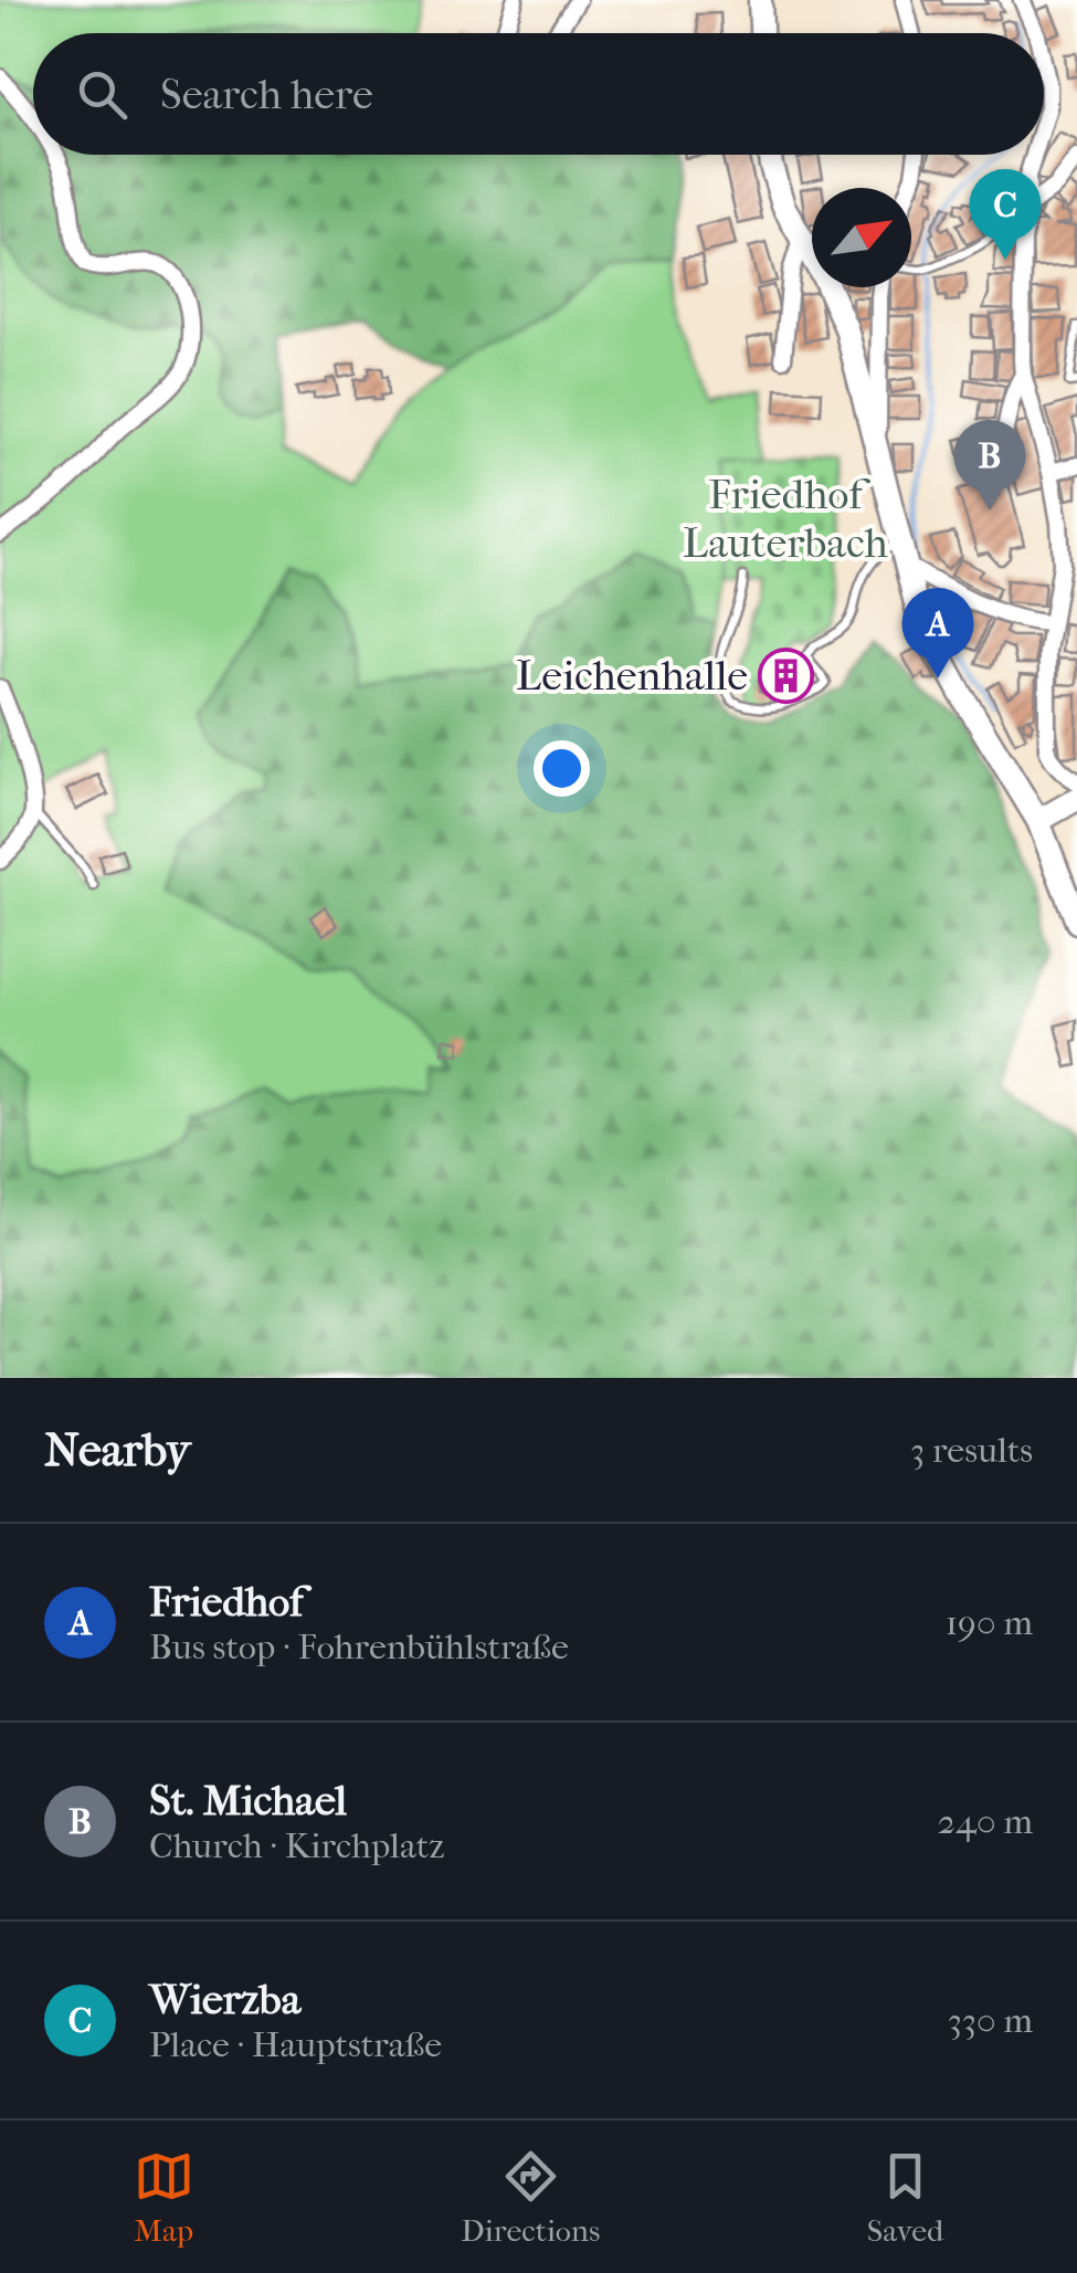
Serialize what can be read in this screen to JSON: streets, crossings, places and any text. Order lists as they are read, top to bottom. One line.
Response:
{"parks":["Friedhof Lauterbach"],"places":{"building":["Leichenhalle"]},"north":"top right","page":{"search":"Search here","pins":["C","B","A"],"heading":["Nearby","3 results"],"list":[{"mark":"A","name":"Friedhof","note":"Bus stop · Fohrenbühlstraße","value":"190 m"},{"mark":"B","name":"St. Michael","note":"Church · Kirchplatz","value":"240 m"},{"mark":"C","name":"Wierzba","note":"Place · Hauptstraße","value":"330 m"}],"nav":["Map","Directions","Saved"]}}
